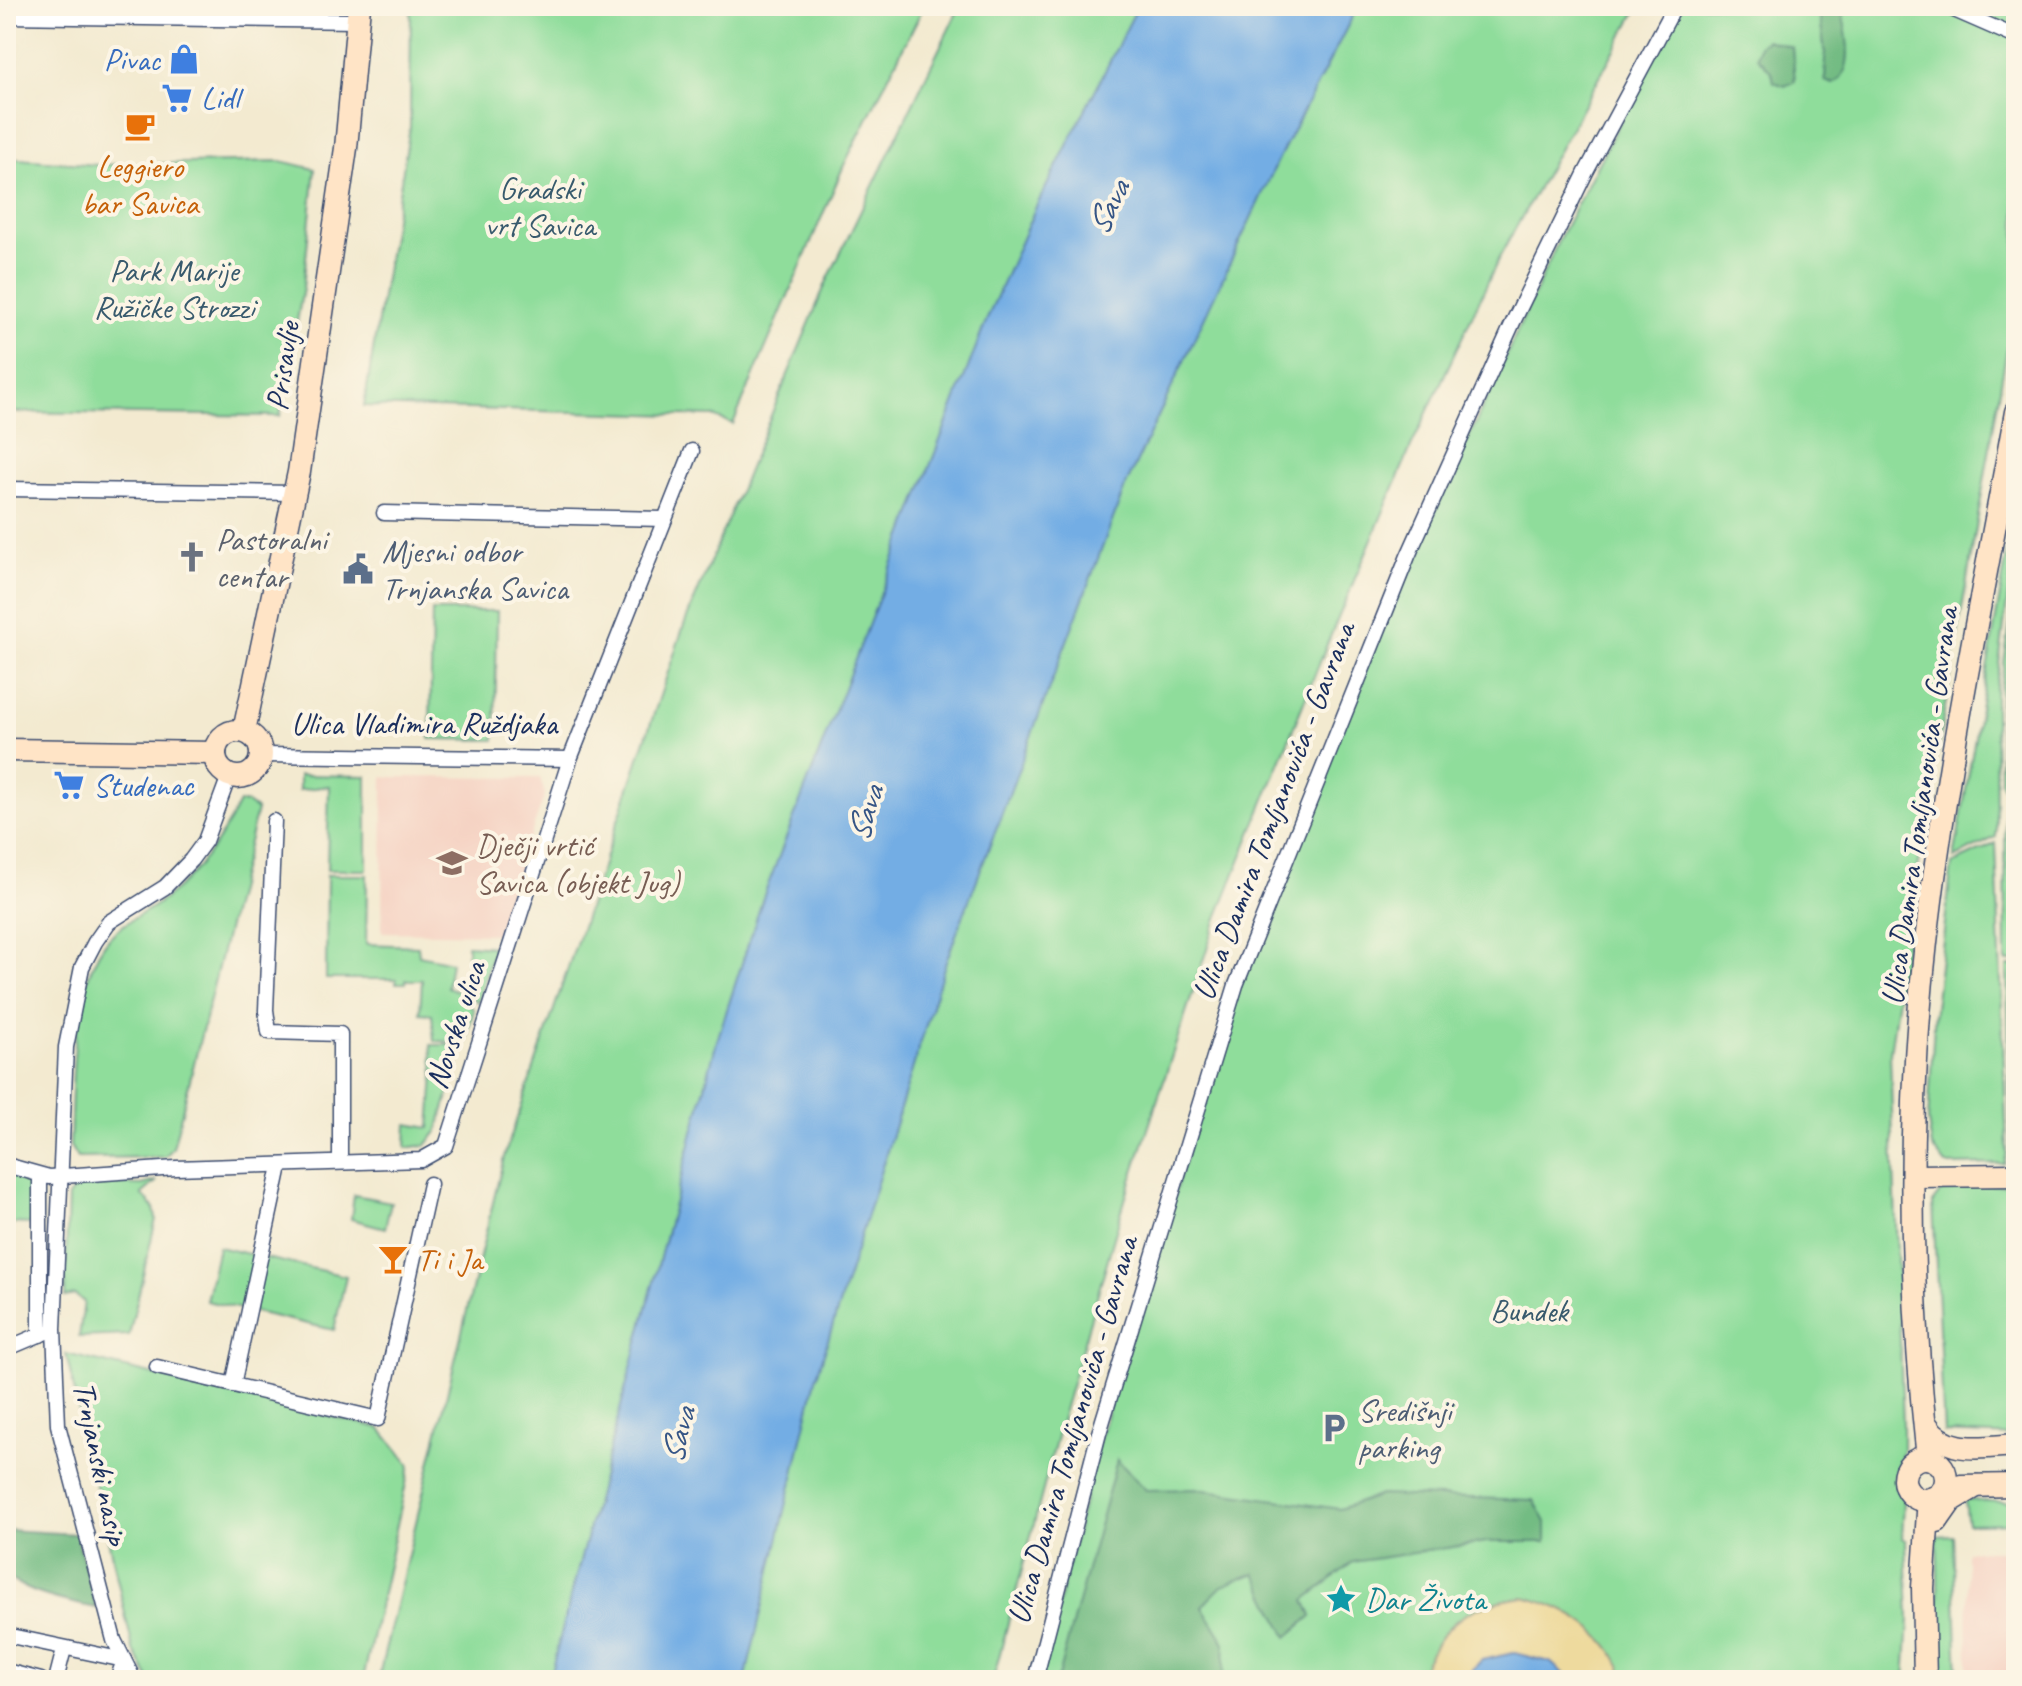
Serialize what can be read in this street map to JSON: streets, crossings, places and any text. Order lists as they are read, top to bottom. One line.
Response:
{"streets":{"street":["Prisavlje","Ulica Vladimira Ruždjaka","Ulica Damira Tomljanovića - Gavrana","Novska ulica","Trnjanski nasip"]},"crossings":[["Prisavlje","Ulica Vladimira Ruždjaka"],["Prisavlje","Trnjanski nasip"],["Ulica Vladimira Ruždjaka","Novska ulica"],["Ulica Vladimira Ruždjaka","Trnjanski nasip"],["Novska ulica","Trnjanski nasip"]],"water":["Sava"],"parks":["Gradski vrt Savica","Park Marije Ružičke Strozzi","Bundek"],"places":{"shop":["Pivac"],"supermarket":["Lidl","Studenac"],"cafe":["Leggiero bar Savica"],"church":["Pastoralni centar"],"public building":["Mjesni odbor Trnjanska Savica"],"school or university":["Dječji vrtić Savica (objekt Jug)"],"bar":["Ti i Ja"],"parking":["Središnji parking"],"place":["Dar Života"]}}
